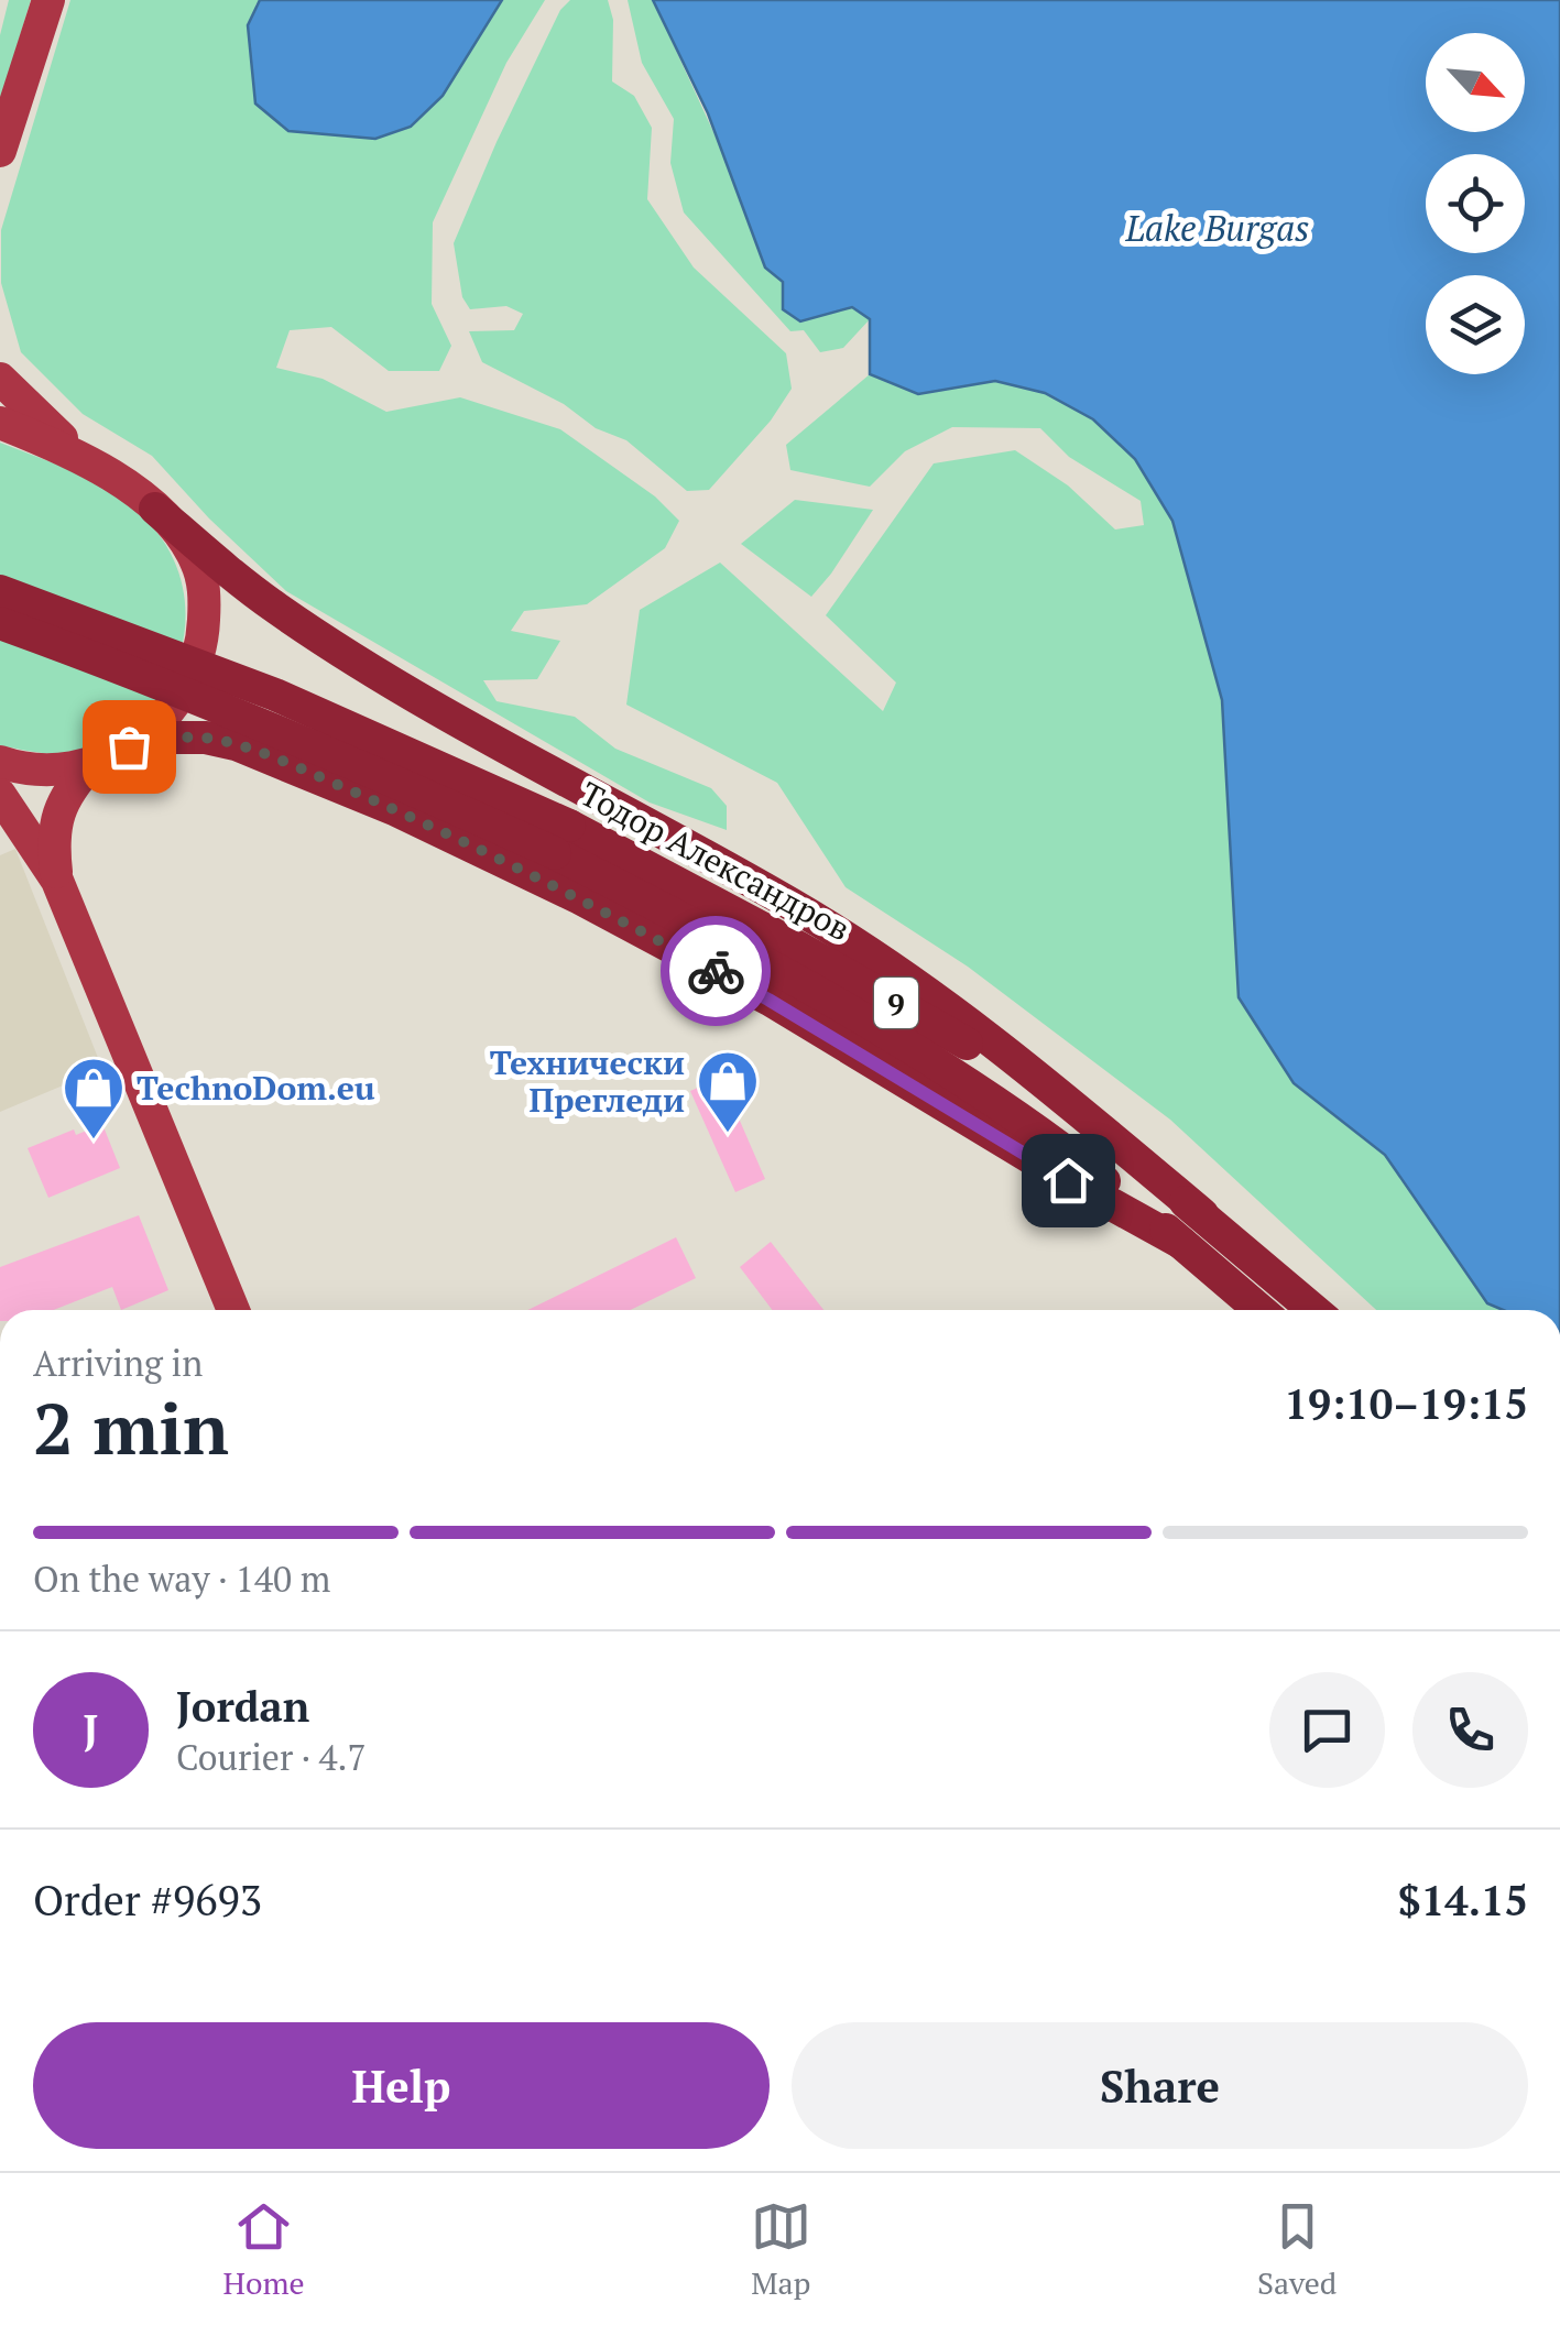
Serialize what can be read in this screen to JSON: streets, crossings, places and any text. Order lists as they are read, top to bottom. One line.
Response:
{"streets":{"highway":["Тодор Александров","9"]},"water":["Lake Burgas"],"places":{"shop":["Технически Прегледи","TechnoDom.eu"]},"north":"bottom right","page":{"heading":["2 min","Arriving in","19:10–19:15"],"panel":["Jordan","Courier · 4.7","Order #9693","$14.15"],"bar":"On the way · 140 m","round":"J","buttons":["Help","Share"],"tabs":["Home","Map","Saved"]}}
